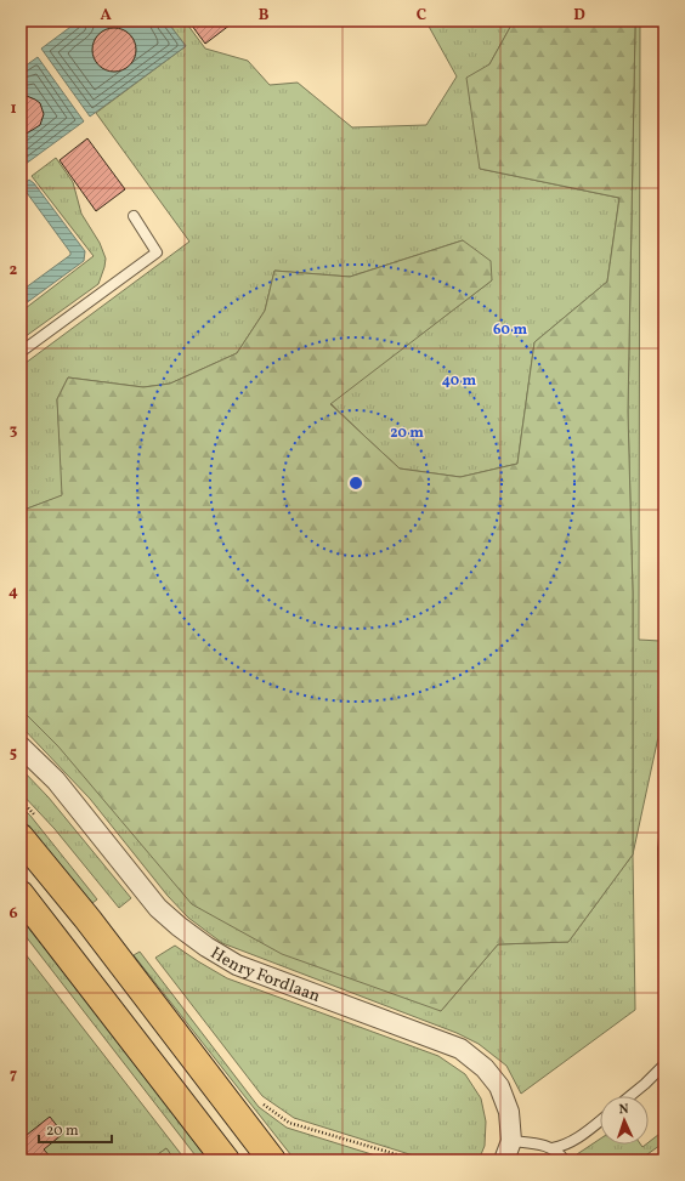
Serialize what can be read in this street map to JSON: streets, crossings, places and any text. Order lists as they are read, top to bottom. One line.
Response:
{"streets":{"street":["Henry Fordlaan"]},"scale_bar":"20 m","north":"top","grid":{"columns":["A","B","C","D"],"rows":["1","2","3","4","5","6","7"]},"rings":["60 m","40 m","20 m"]}
